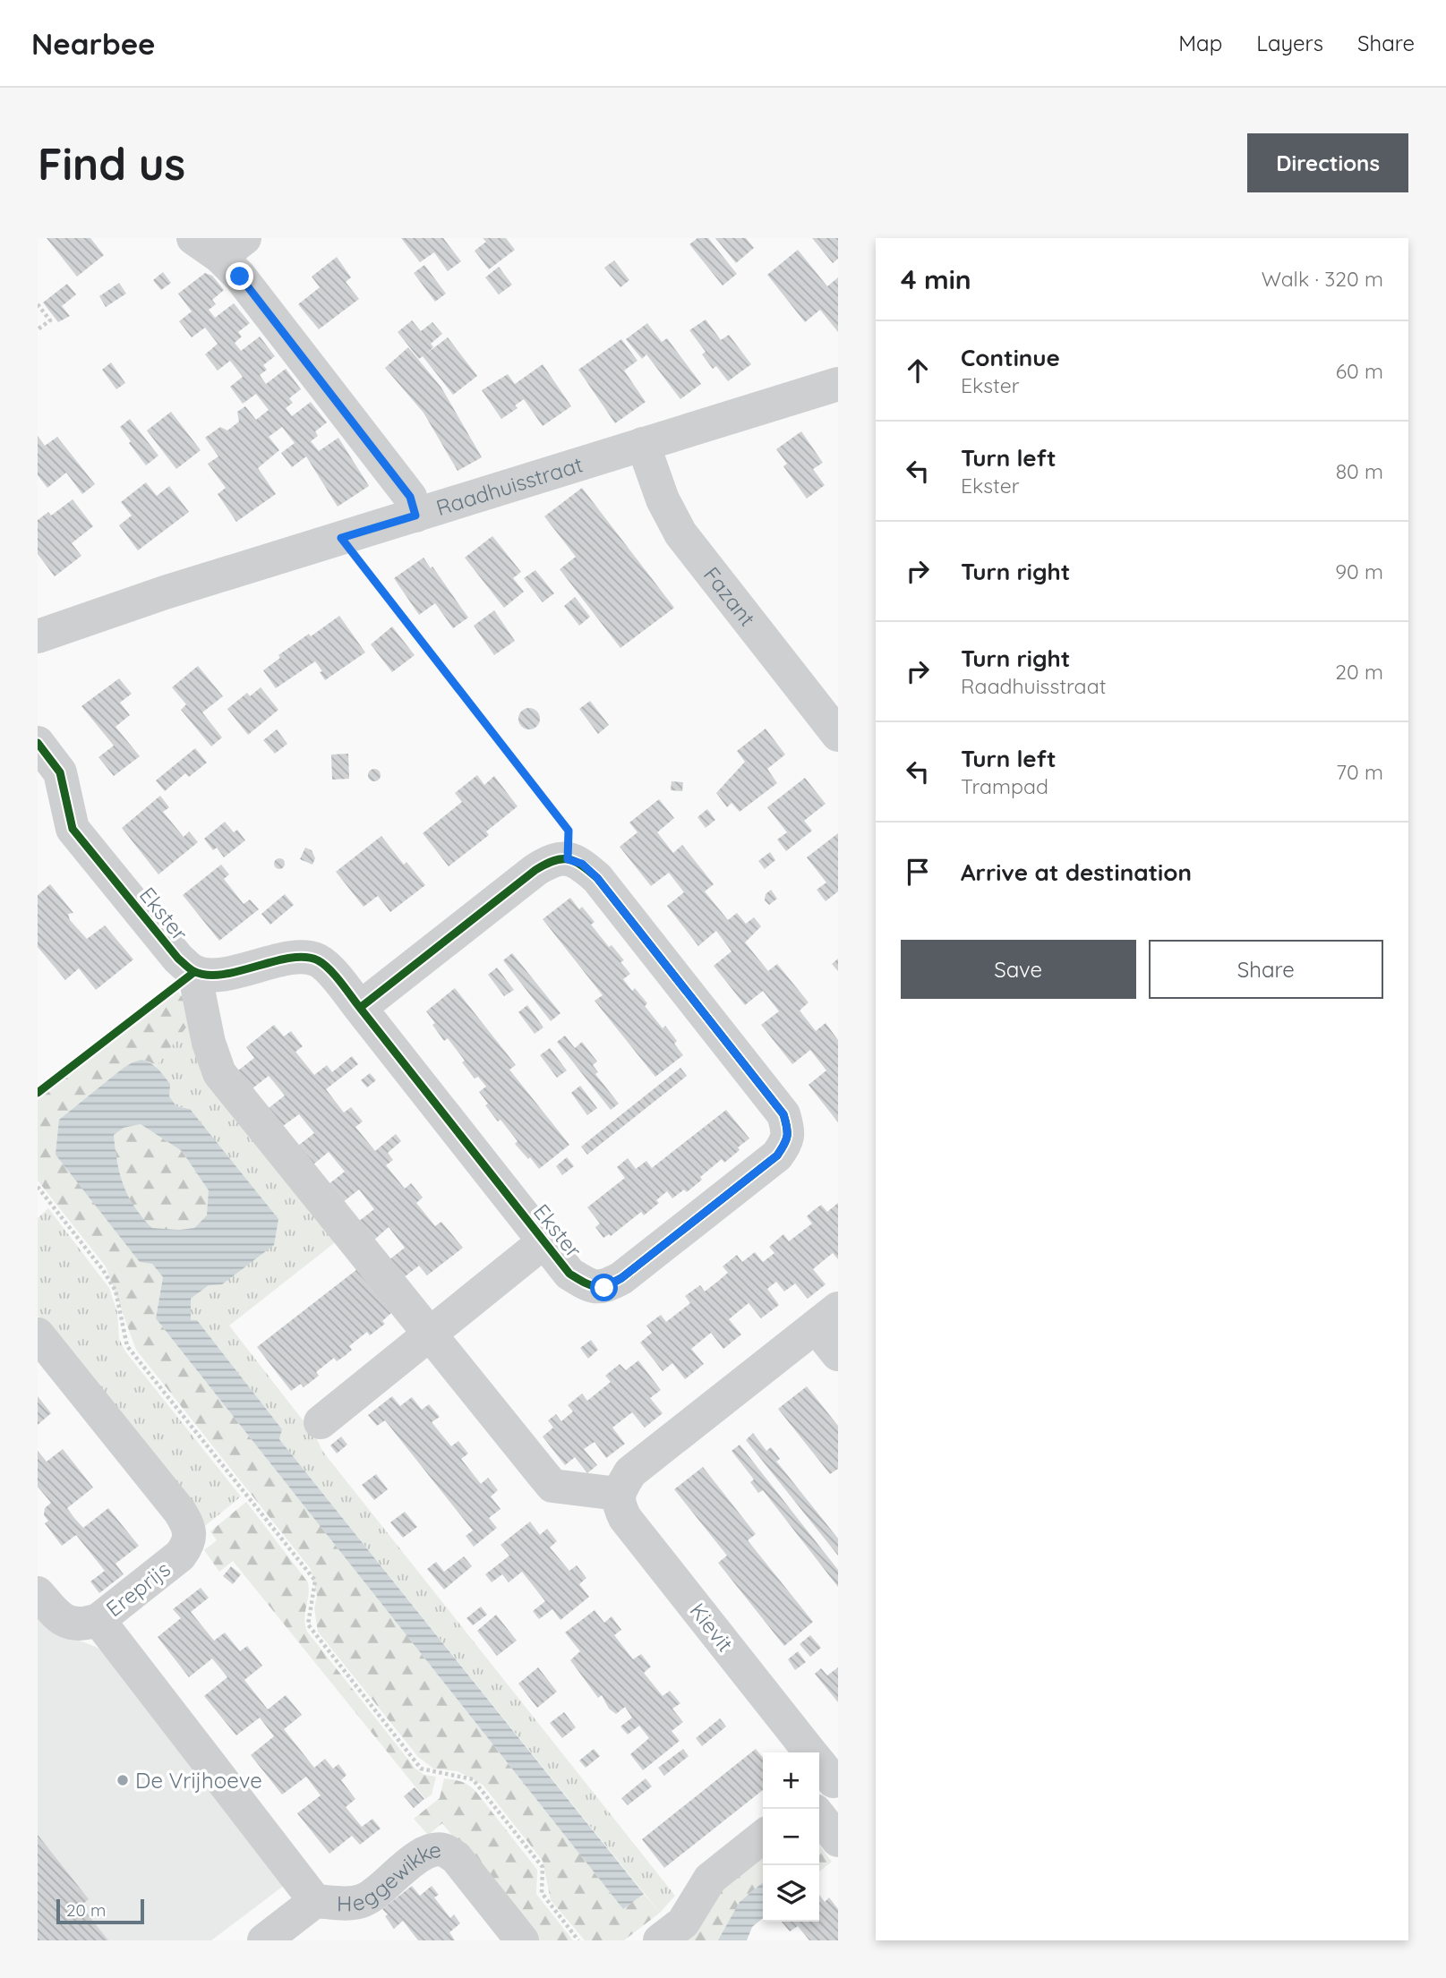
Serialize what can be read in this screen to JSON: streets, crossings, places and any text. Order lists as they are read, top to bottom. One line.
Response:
{"streets":{"street":["Raadhuisstraat","Fazant","Ekster","Ereprijs","Kievit","Heggewikke"]},"crossings":[["Raadhuisstraat","Fazant"],["Ereprijs","Heggewikke"]],"places":["De Vrijhoeve"],"scale_bar":"20 m","page":{"header":"Nearbee","nav":["Map","Layers","Share"],"buttons":["Directions",["Save","Share"]],"title":"Find us","heading":["4 min","Walk · 320 m"],"list":[["Continue","Ekster","60 m"],["Turn left","Ekster","80 m"],["Turn right","90 m"],["Turn right","Raadhuisstraat","20 m"],["Turn left","Trampad","70 m"],"Arrive at destination"],"map_buttons":["+","−"],"scale":"20 m"}}
